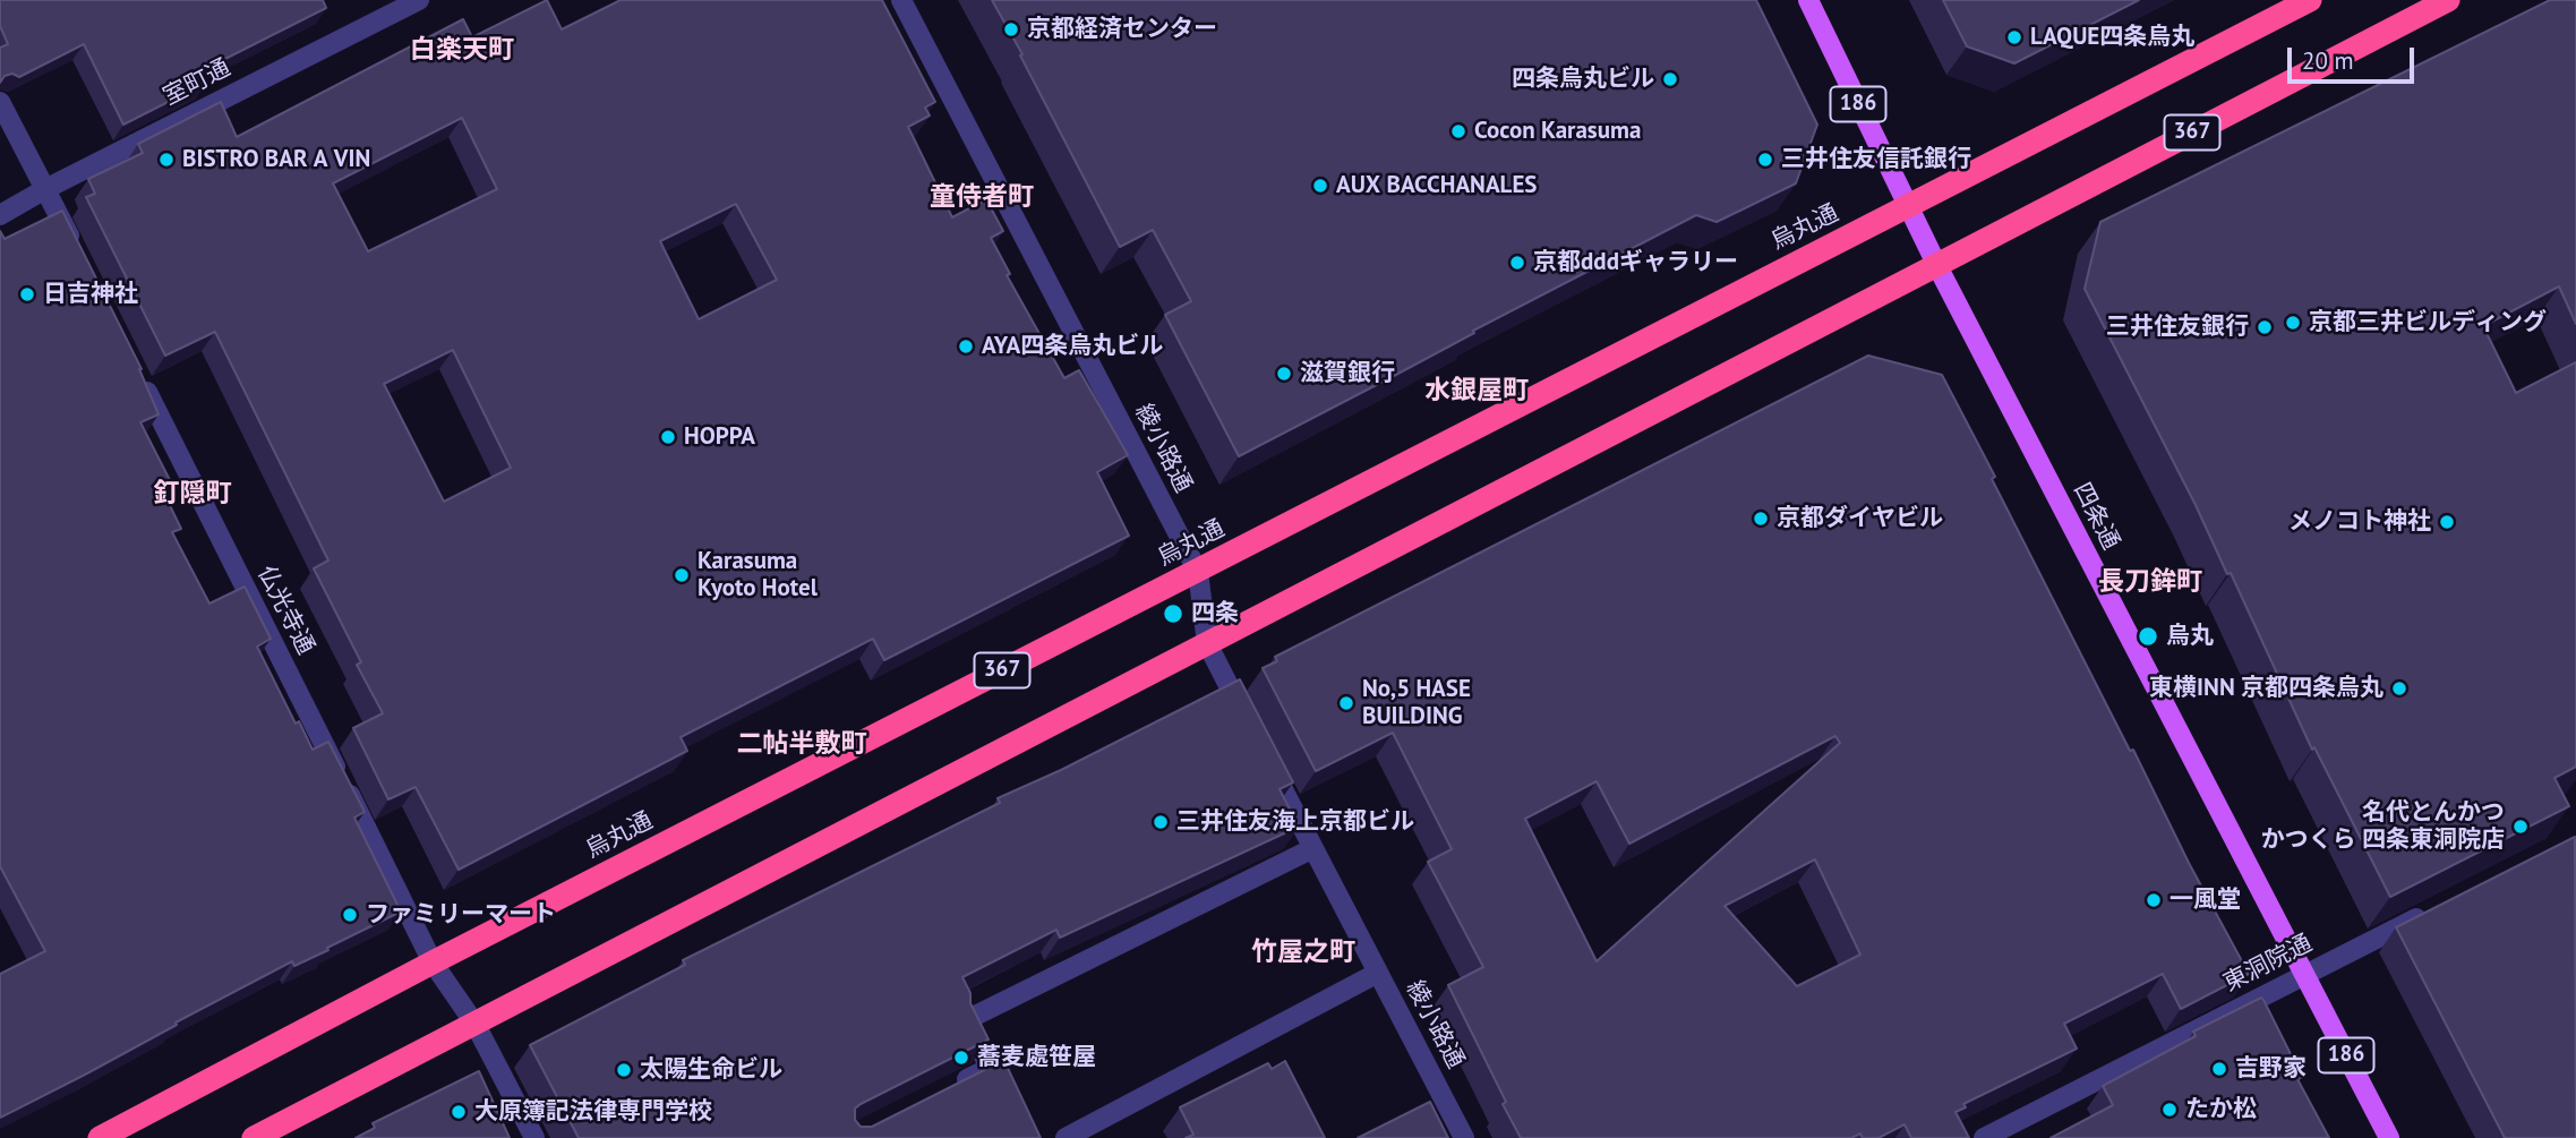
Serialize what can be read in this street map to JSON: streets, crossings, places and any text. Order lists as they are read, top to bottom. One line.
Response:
{"streets":{"highway":["367","烏丸通"],"main road":["186","四条通"],"street":["室町通","綾小路通","仏光寺通","東洞院通"]},"crossings":[["367","綾小路通"],["367","四条通"],["367","仏光寺通"],["烏丸通","綾小路通"],["烏丸通","四条通"],["烏丸通","仏光寺通"],["四条通","東洞院通"]],"districts":["白楽天町","童侍者町","水銀屋町","釘隠町","長刀鉾町","二帖半敷町","竹屋之町"],"places":["京都経済センター","LAQUE四条烏丸","四条烏丸ビル","Cocon Karasuma","BISTRO BAR A VIN","三井住友信託銀行","AUX BACCHANALES","京都dddギャラリー","日吉神社","京都三井ビルディング","三井住友銀行","AYA四条烏丸ビル","滋賀銀行","HOPPA","京都ダイヤビル","メノコト神社","Karasuma Kyoto Hotel","四条","烏丸","東横INN 京都四条烏丸","No,5 HASE BUILDING","三井住友海上京都ビル","名代とんかつ かつくら 四条東洞院店","一風堂","ファミリーマート","蕎麦處笹屋","吉野家","太陽生命ビル","たか松","大原簿記法律専門学校"],"scale_bar":"20 m"}
